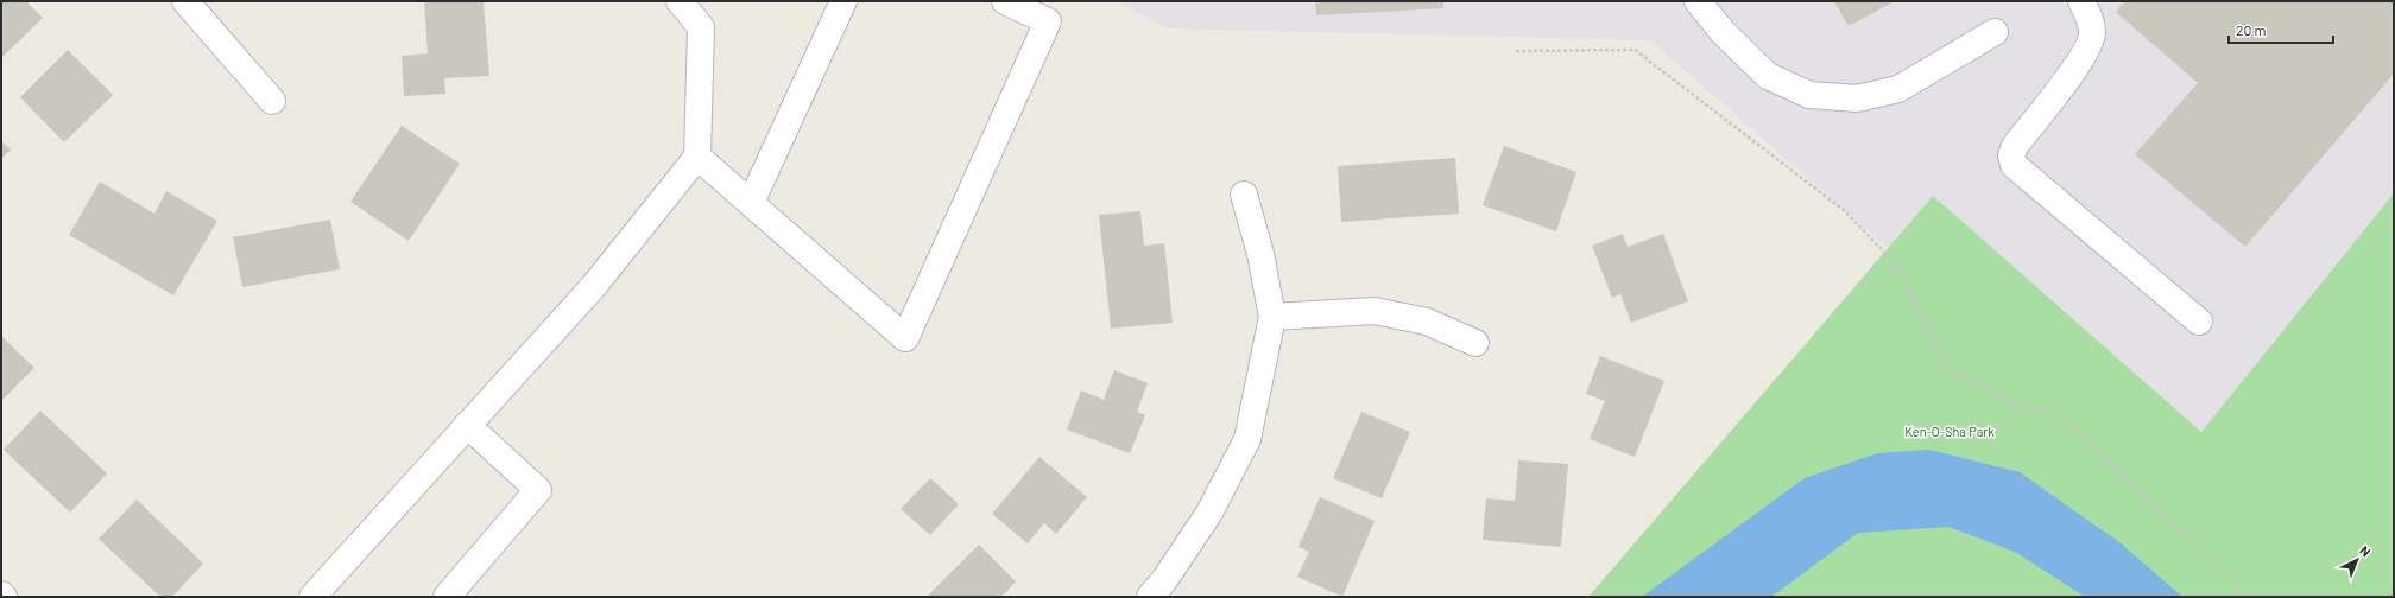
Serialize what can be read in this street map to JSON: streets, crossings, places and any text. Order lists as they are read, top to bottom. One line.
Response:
{"parks":["Ken-O-Sha Park"],"scale_bar":"20 m","north":"top right"}
